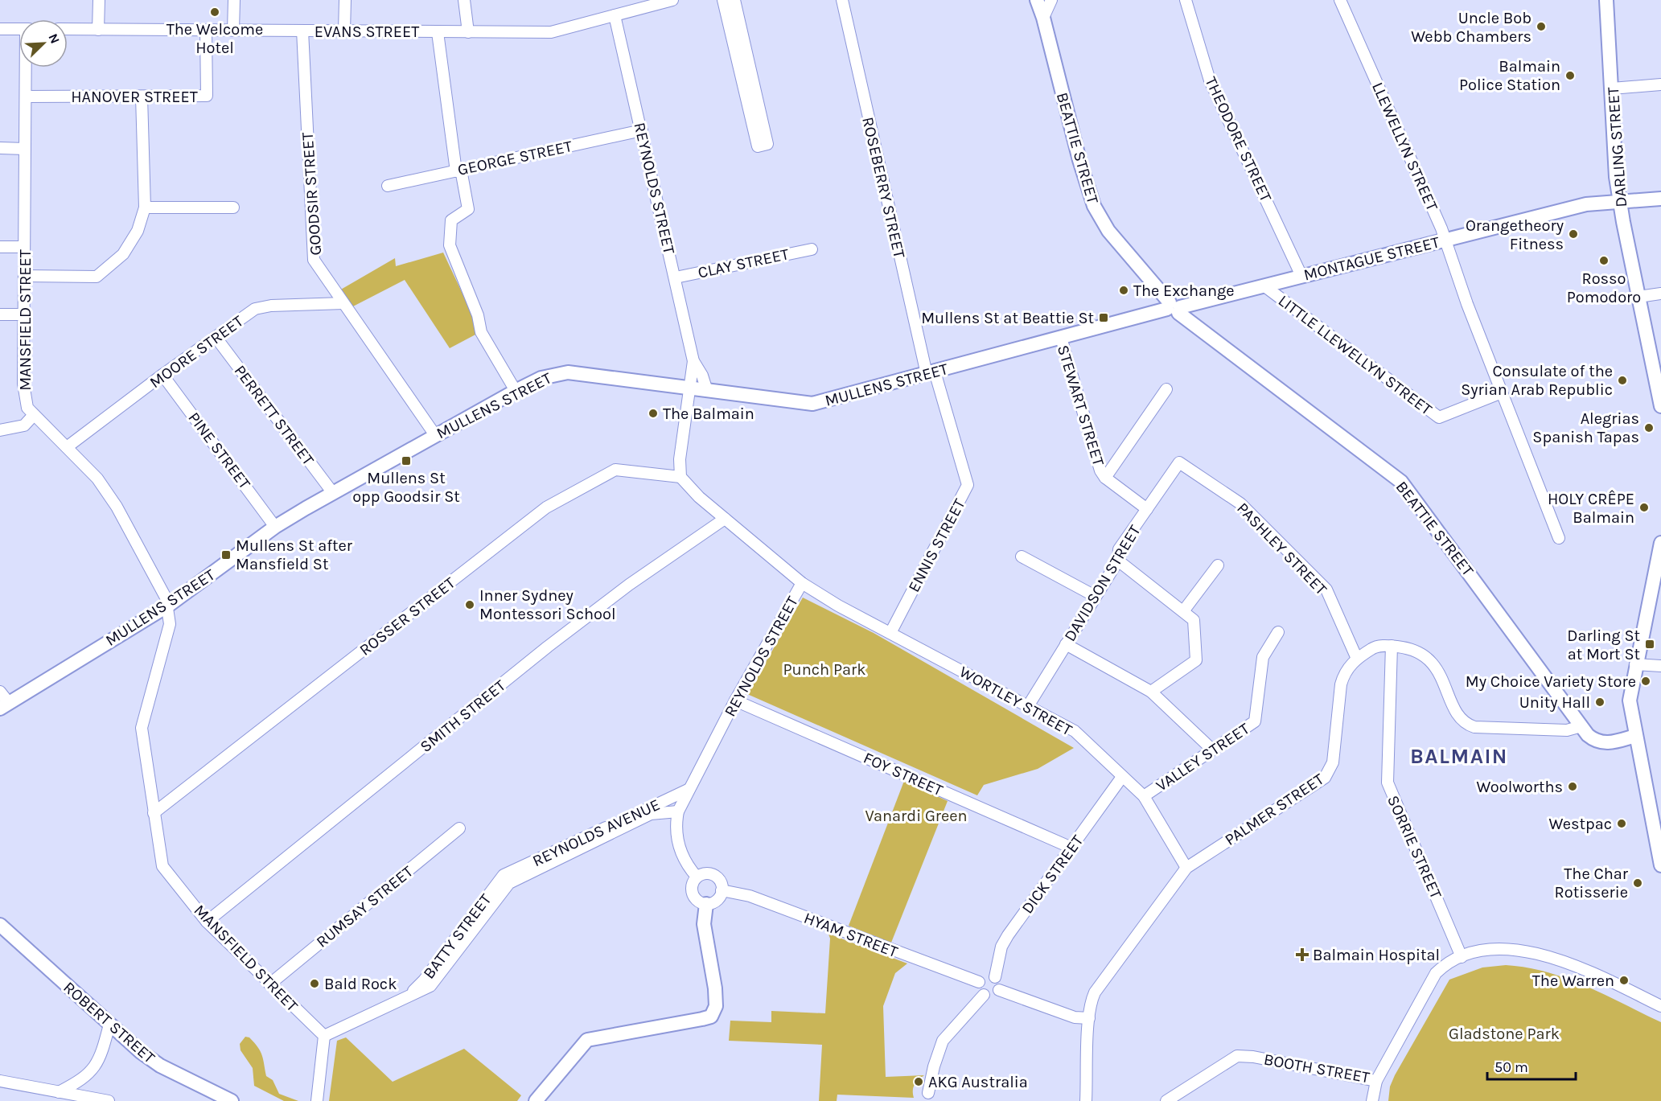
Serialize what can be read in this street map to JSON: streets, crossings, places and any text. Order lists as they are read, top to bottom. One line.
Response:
{"streets":{"street":["EVANS STREET","HANOVER STREET","THEODORE STREET","LLEWELLYN STREET","DARLING STREET","BEATTIE STREET","GEORGE STREET","ROSEBERRY STREET","REYNOLDS STREET","GOODSIR STREET","MONTAGUE STREET","CLAY STREET","MANSFIELD STREET","MOORE STREET","LITTLE LLEWELLYN STREET","MULLENS STREET","STEWART STREET","PERRETT STREET","PINE STREET","ENNIS STREET","PASHLEY STREET","DAVIDSON STREET","ROSSER STREET","WORTLEY STREET","SMITH STREET","VALLEY STREET","FOY STREET","PALMER STREET","REYNOLDS AVENUE","SORRIE STREET","DICK STREET","RUMSAY STREET","HYAM STREET","BATTY STREET","ROBERT STREET","BOOTH STREET"]},"crossings":[["EVANS STREET","HANOVER STREET"],["EVANS STREET","REYNOLDS STREET"],["EVANS STREET","GOODSIR STREET"],["HANOVER STREET","MANSFIELD STREET"],["THEODORE STREET","MONTAGUE STREET"],["LLEWELLYN STREET","MONTAGUE STREET"],["LLEWELLYN STREET","LITTLE LLEWELLYN STREET"],["DARLING STREET","MONTAGUE STREET"],["BEATTIE STREET","MONTAGUE STREET"],["BEATTIE STREET","MULLENS STREET"],["BEATTIE STREET","PALMER STREET"],["GEORGE STREET","REYNOLDS STREET"],["ROSEBERRY STREET","MULLENS STREET"],["ROSEBERRY STREET","ENNIS STREET"],["REYNOLDS STREET","CLAY STREET"],["REYNOLDS STREET","MULLENS STREET"],["REYNOLDS STREET","ROSSER STREET"],["REYNOLDS STREET","WORTLEY STREET"],["REYNOLDS STREET","SMITH STREET"],["REYNOLDS STREET","FOY STREET"],["REYNOLDS STREET","REYNOLDS AVENUE"],["REYNOLDS STREET","HYAM STREET"],["GOODSIR STREET","MOORE STREET"],["GOODSIR STREET","MULLENS STREET"],["MONTAGUE STREET","LITTLE LLEWELLYN STREET"],["MONTAGUE STREET","MULLENS STREET"],["MANSFIELD STREET","MOORE STREET"],["MANSFIELD STREET","MULLENS STREET"],["MANSFIELD STREET","ROSSER STREET"],["MANSFIELD STREET","SMITH STREET"],["MANSFIELD STREET","RUMSAY STREET"],["MANSFIELD STREET","BATTY STREET"],["MOORE STREET","PERRETT STREET"],["MOORE STREET","PINE STREET"],["MULLENS STREET","STEWART STREET"],["MULLENS STREET","PERRETT STREET"],["MULLENS STREET","PINE STREET"],["MULLENS STREET","ENNIS STREET"],["STEWART STREET","DAVIDSON STREET"],["ENNIS STREET","WORTLEY STREET"],["PASHLEY STREET","DAVIDSON STREET"],["PASHLEY STREET","PALMER STREET"],["DAVIDSON STREET","WORTLEY STREET"],["WORTLEY STREET","VALLEY STREET"],["WORTLEY STREET","PALMER STREET"],["WORTLEY STREET","DICK STREET"],["FOY STREET","DICK STREET"],["PALMER STREET","SORRIE STREET"],["REYNOLDS AVENUE","BATTY STREET"],["SORRIE STREET","BOOTH STREET"],["DICK STREET","HYAM STREET"]],"districts":["BALMAIN"],"parks":["Punch Park","Vanardi Green","Gladstone Park"],"places":{"other":["The Welcome Hotel","Uncle Bob Webb Chambers","Balmain Police Station","Orangetheory Fitness","Rosso Pomodoro","The Exchange","Consulate of the Syrian Arab Republic","The Balmain","Alegrias Spanish Tapas","HOLY CRÊPE Balmain","Inner Sydney Montessori School","My Choice Variety Store","Unity Hall","Woolworths","Westpac","The Char Rotisserie","The Warren","Bald Rock","AKG Australia"],"transit":["Mullens St at Beattie St","Mullens St opp Goodsir St","Mullens St after Mansfield St","Darling St at Mort St"],"health":["Balmain Hospital"]},"scale_bar":"50 m","north":"top right"}
